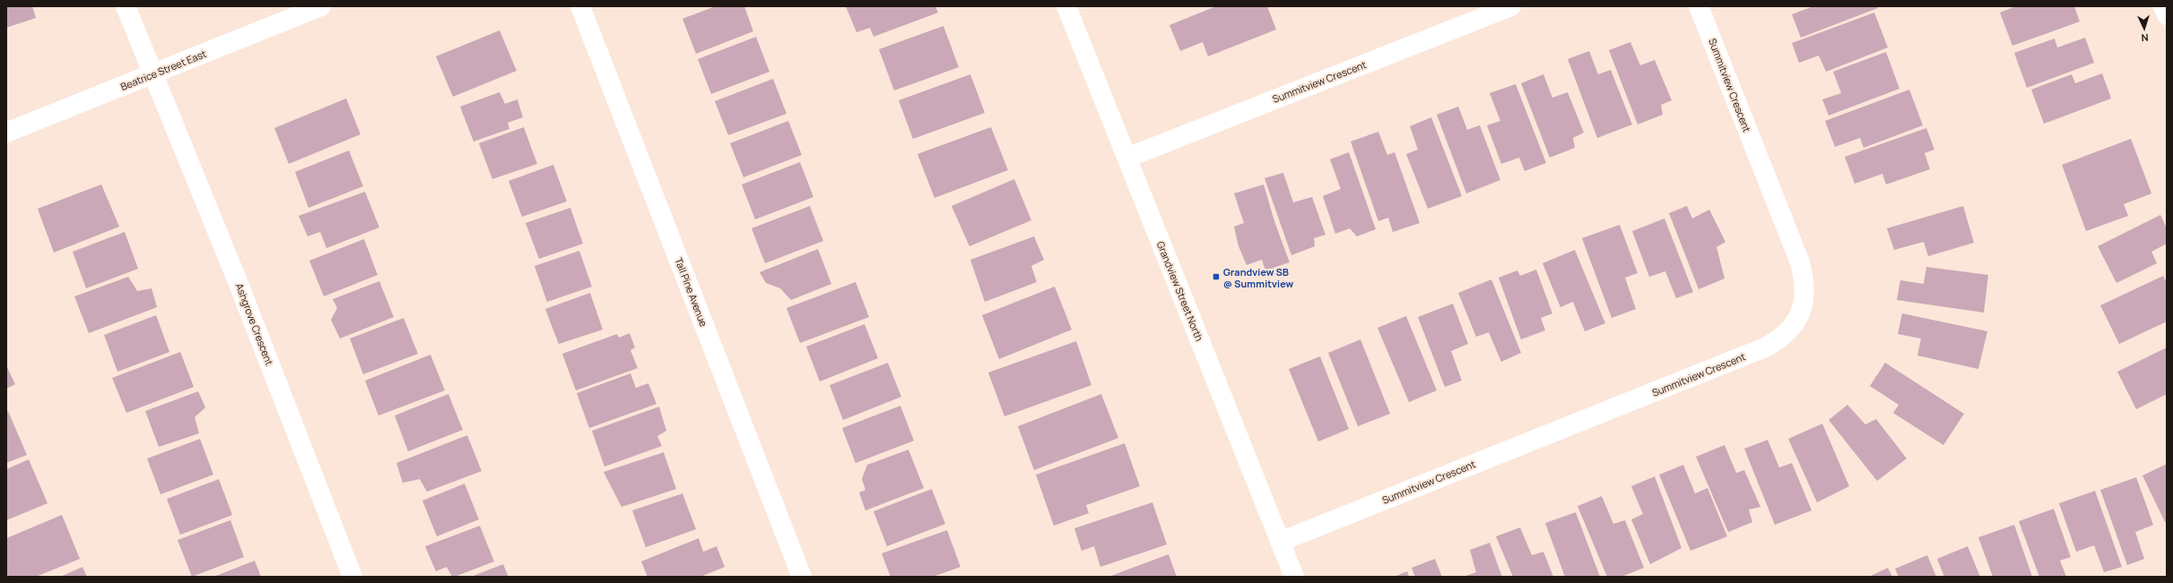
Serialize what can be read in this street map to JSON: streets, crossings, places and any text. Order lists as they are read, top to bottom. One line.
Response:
{"streets":{"street":["Beatrice Street East","Summitview Crescent","Grandview Street North","Tall Pine Avenue","Ashgrove Crescent"]},"crossings":[["Beatrice Street East","Ashgrove Crescent"],["Summitview Crescent","Grandview Street North"]],"places":{"transit":["Grandview SB @ Summitview"]},"north":"bottom"}
